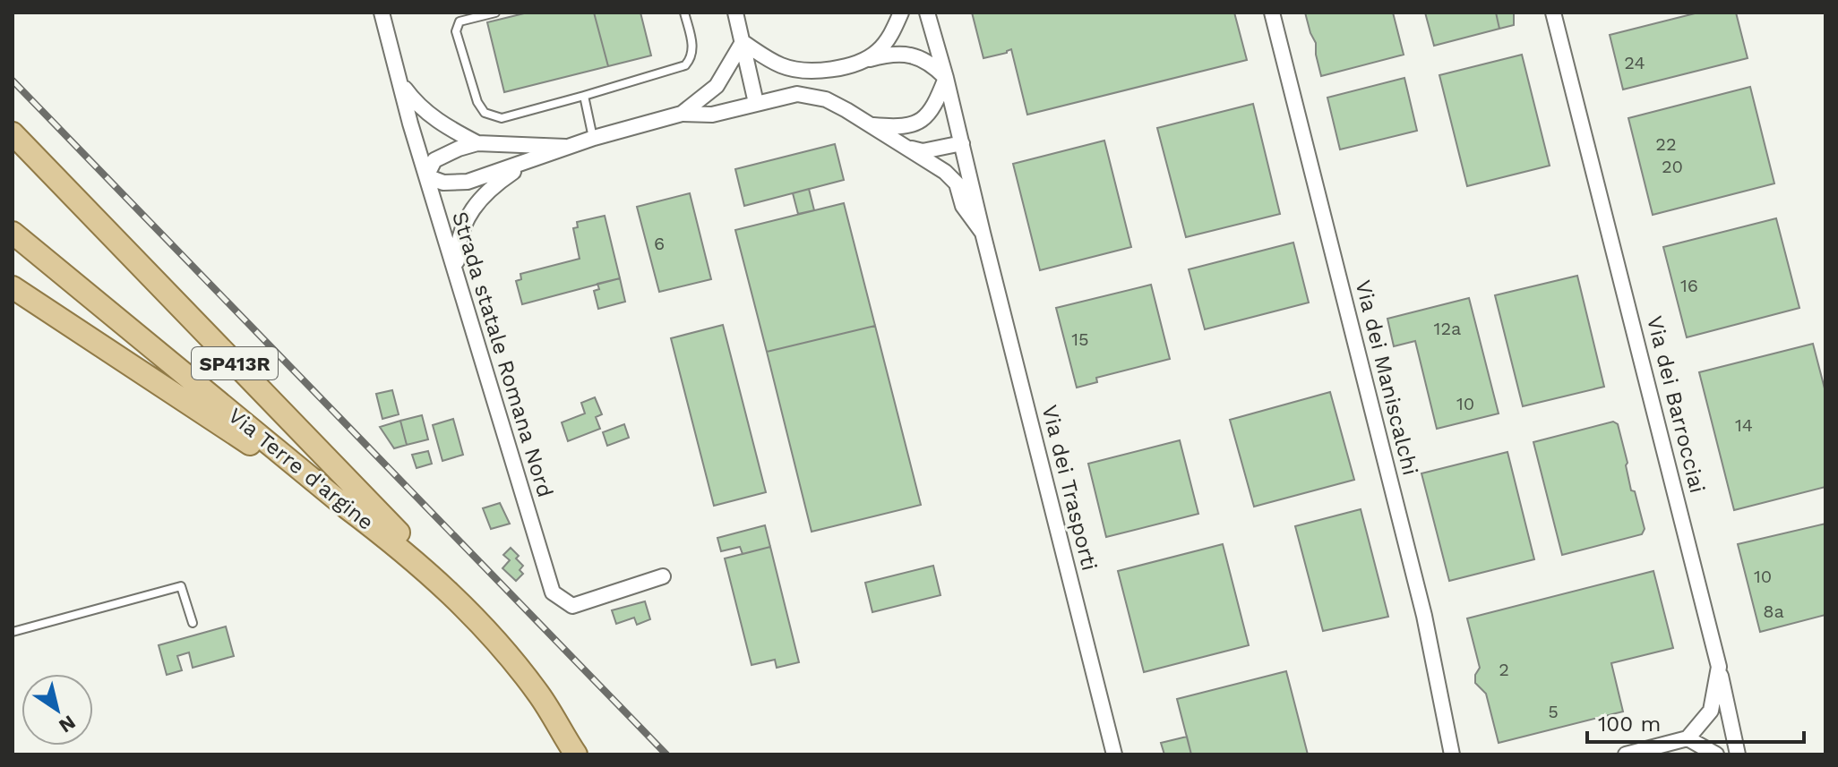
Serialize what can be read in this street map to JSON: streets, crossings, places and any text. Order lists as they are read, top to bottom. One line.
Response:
{"streets":{"main road":["SP413R","Via Terre d'argine"],"street":["Strada statale Romana Nord","Via dei Maniscalchi","Via dei Barrocciai","Via dei Trasporti"]},"crossings":[["Strada statale Romana Nord","Via dei Trasporti"],["SP413R","Via Terre d'argine"]],"house_numbers":["24","22","20","6","16","12a","15","10","14","10","8a","2","5"],"scale_bar":"100 m","north":"bottom right"}
